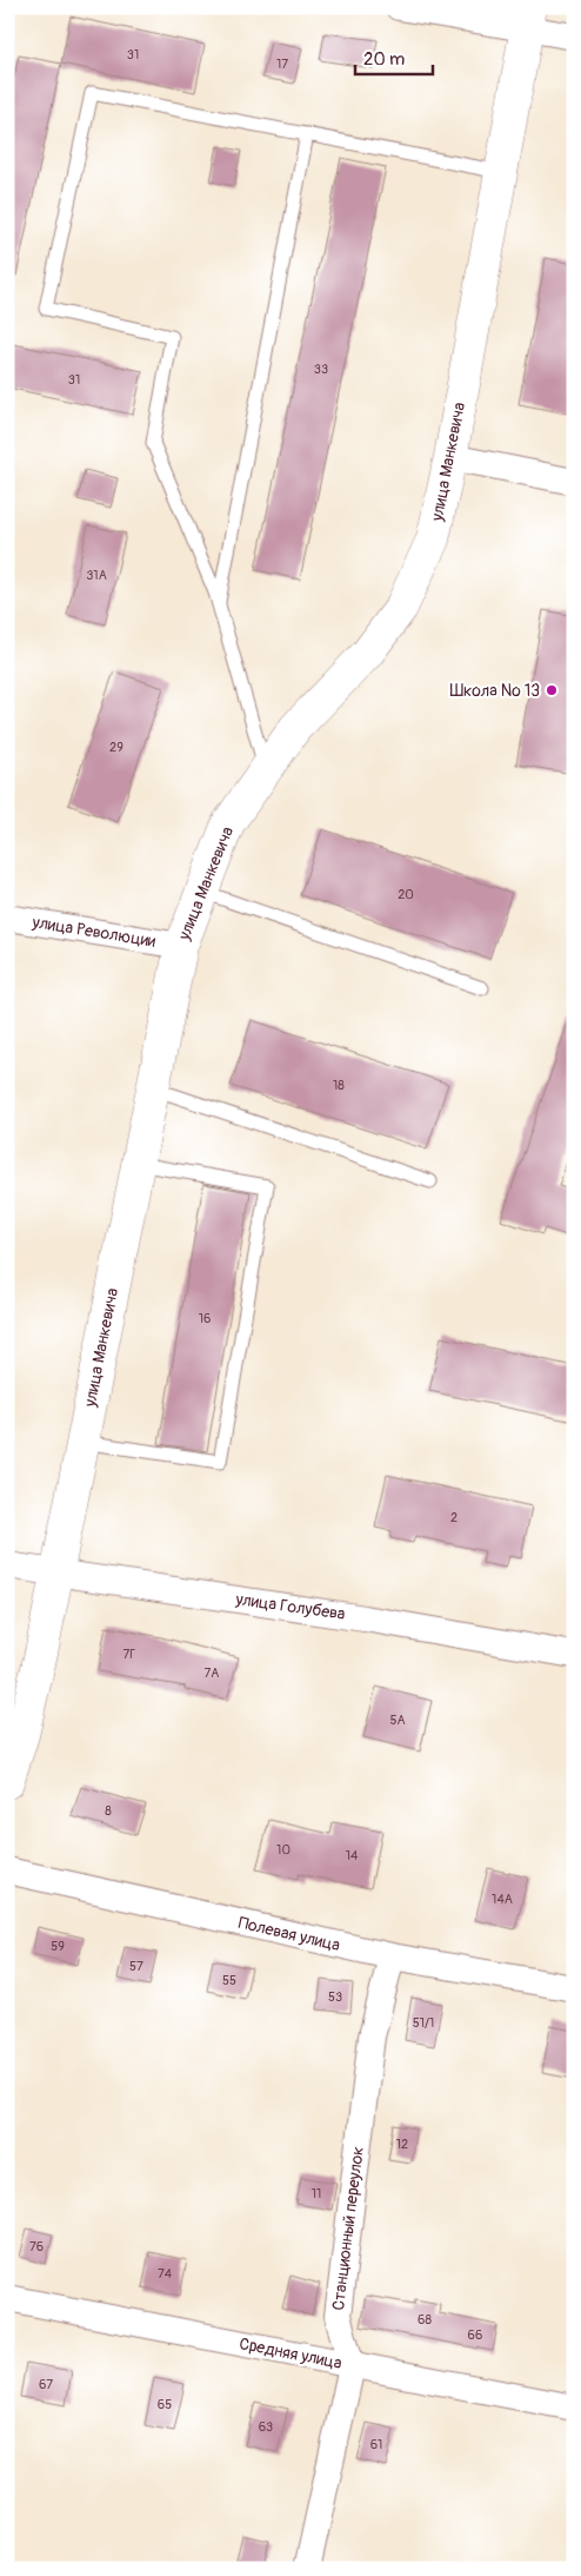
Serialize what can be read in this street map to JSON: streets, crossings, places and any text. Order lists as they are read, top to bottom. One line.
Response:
{"streets":{"street":["улица Манкевича","улица Революции","улица Голубева","Полевая улица","Станционный переулок","Средняя улица"]},"crossings":[["улица Манкевича","улица Революции"],["улица Манкевича","улица Голубева"],["Полевая улица","Станционный переулок"],["Станционный переулок","Средняя улица"]],"places":["Школа № 13"],"house_numbers":["31","17","33","31","31А","29","20","18","16","2","7Г","7А","5А","8","10","14","14А","59","57","55","53","51/1","12","11","76","74","68","66","67","65","63","61"],"scale_bar":"20 m"}
